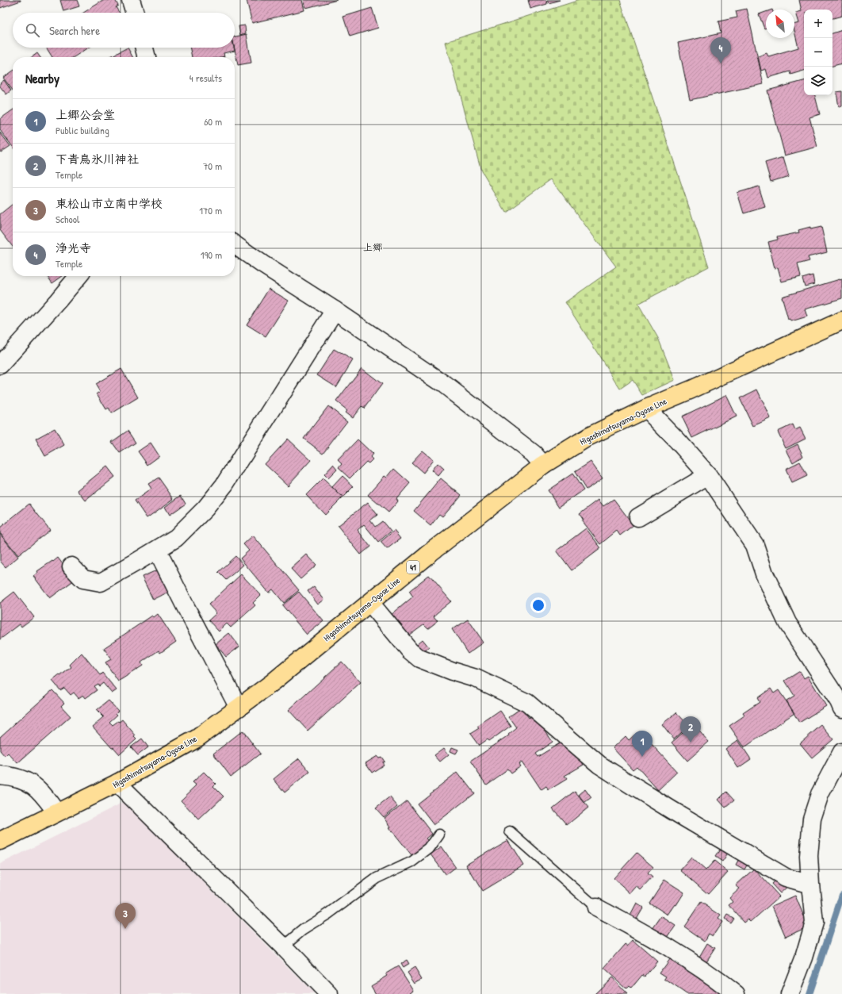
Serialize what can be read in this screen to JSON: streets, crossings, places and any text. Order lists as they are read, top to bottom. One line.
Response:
{"streets":{"main road":["Higashimatsuyama-Ogose Line","41"]},"districts":["上郷"],"north":"top left","page":{"map_buttons":["+","−"],"search":"Search here","pins":["4","2","1","3"],"heading":["Nearby","4 results"],"list":[{"mark":"1","name":"上郷公会堂","note":"Public building","value":"60 m"},{"mark":"2","name":"下青鳥氷川神社","note":"Temple","value":"70 m"},{"mark":"3","name":"東松山市立南中学校","note":"School","value":"170 m"},{"mark":"4","name":"浄光寺","note":"Temple","value":"190 m"}]}}
